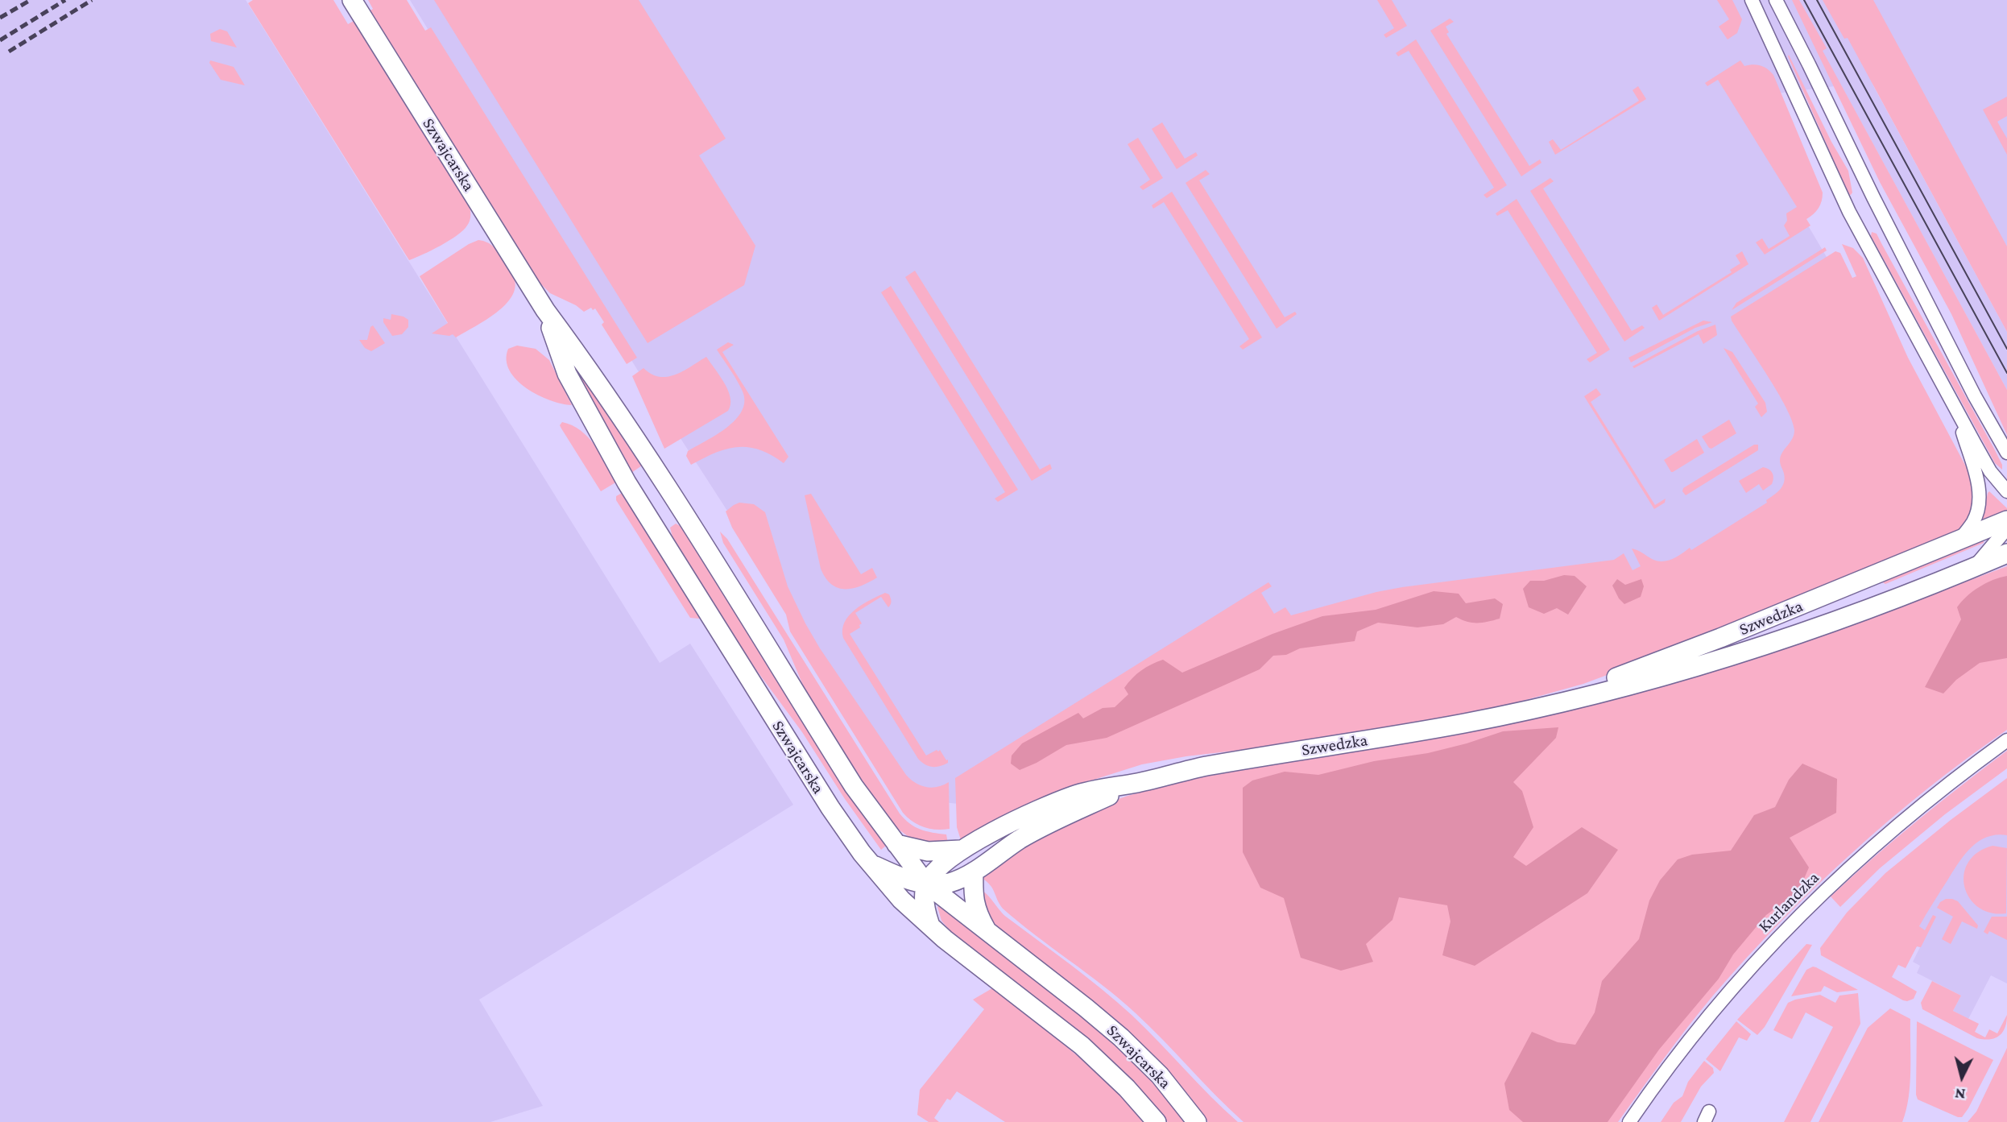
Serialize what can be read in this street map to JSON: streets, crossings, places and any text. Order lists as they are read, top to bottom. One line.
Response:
{"streets":{"street":["Szwajcarska","Szwedzka","Kurlandzka"]},"crossings":[["Szwajcarska","Szwedzka"]],"north":"bottom"}
